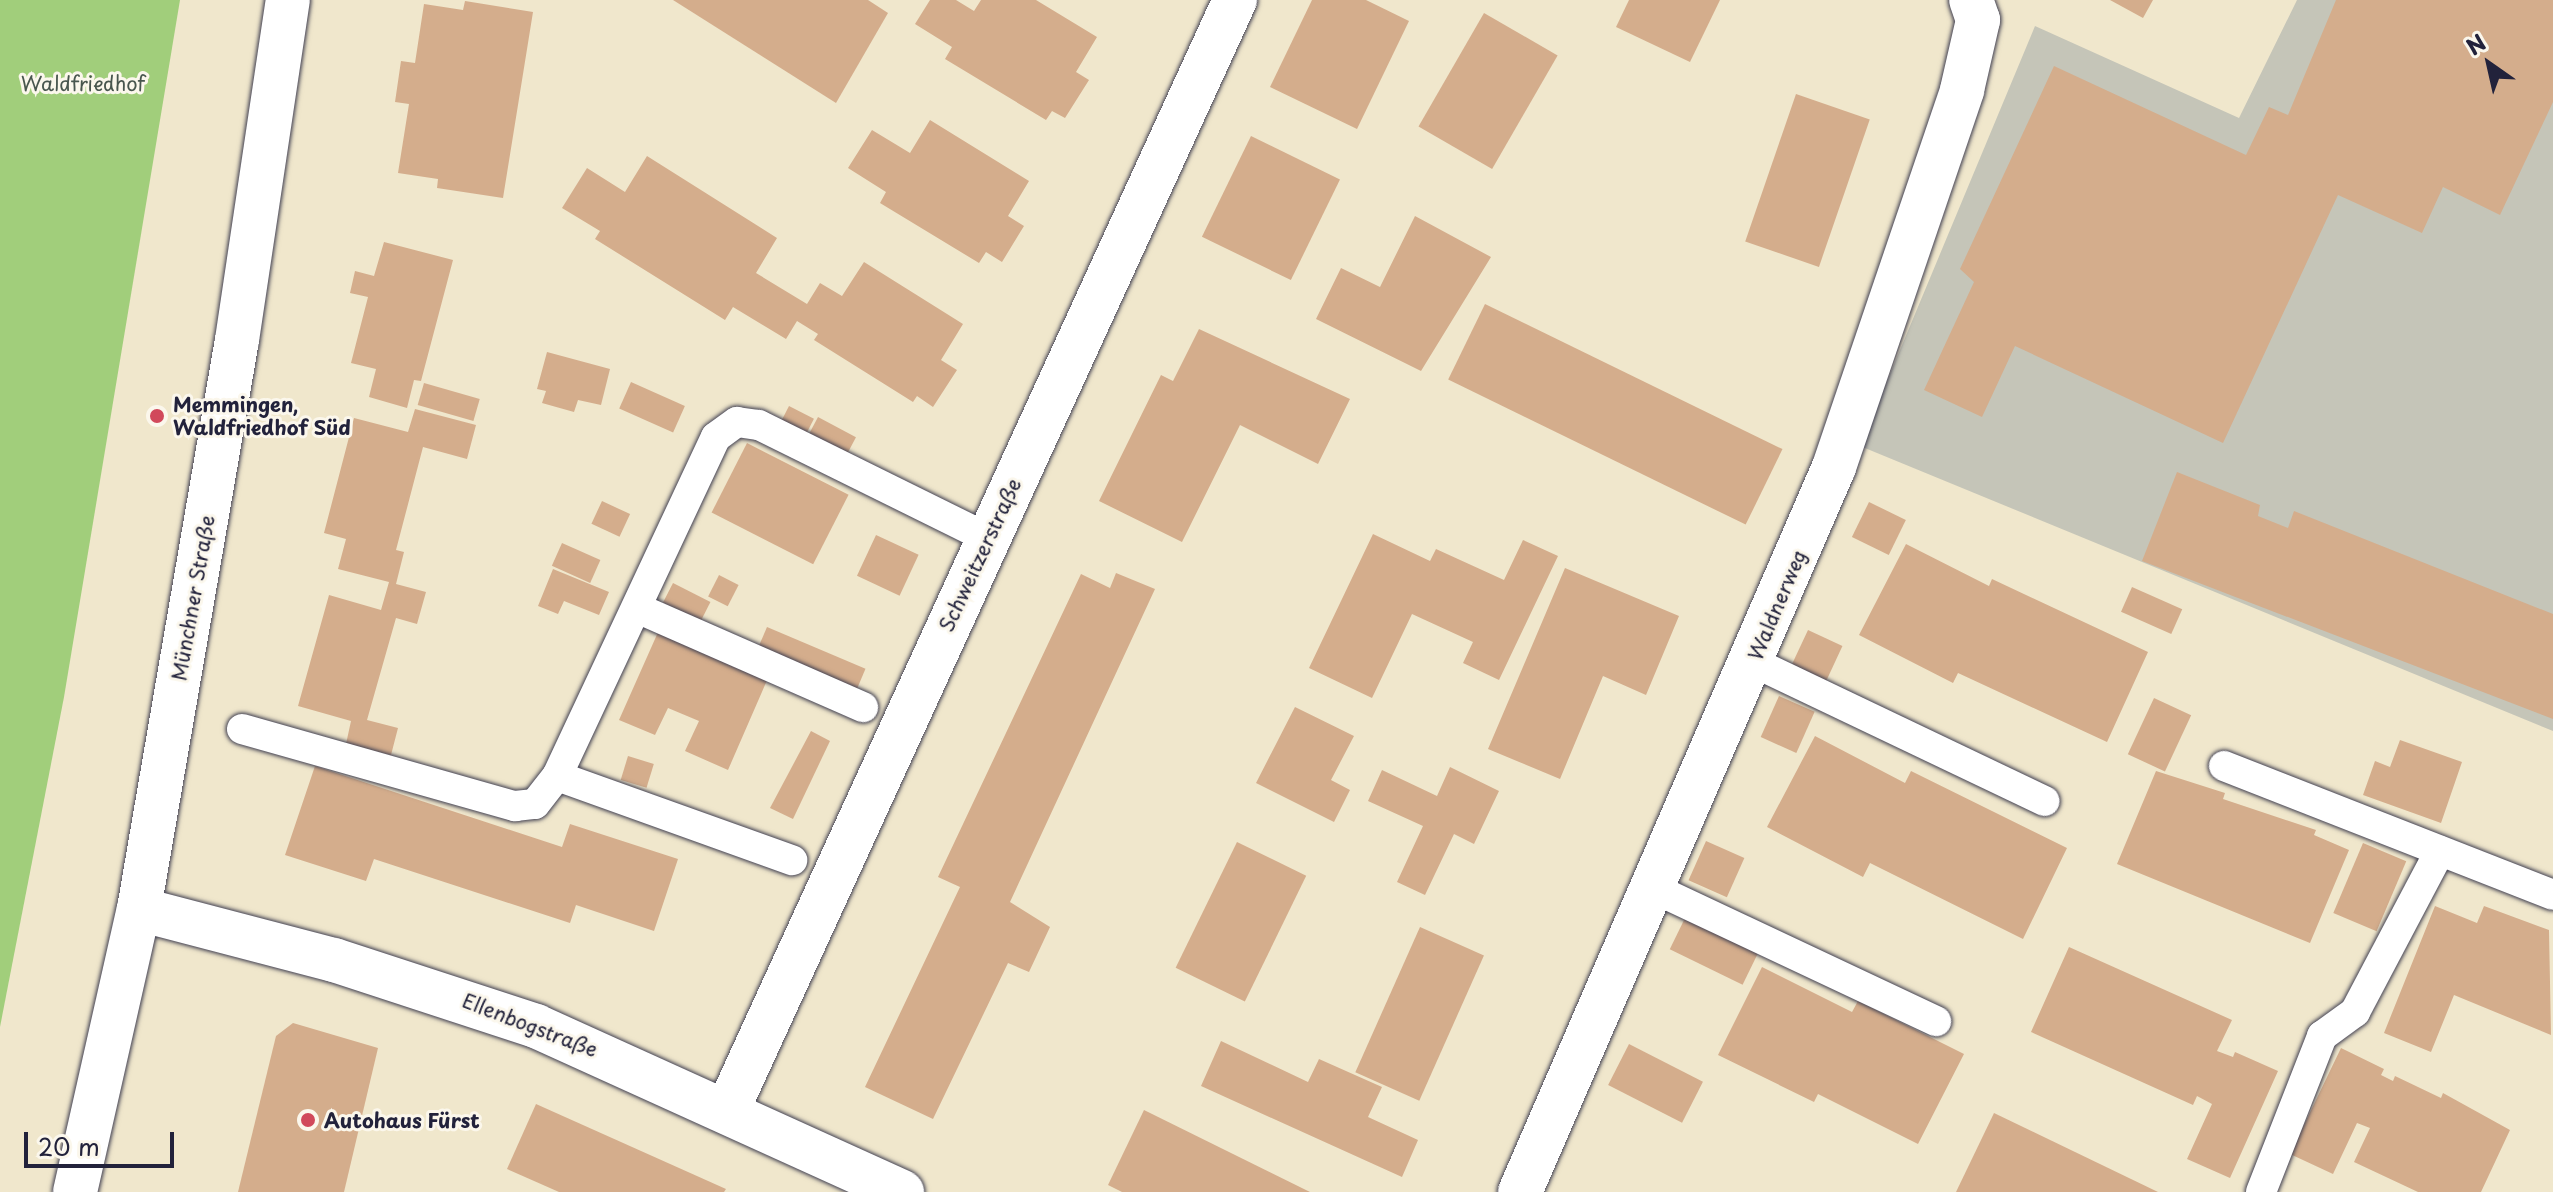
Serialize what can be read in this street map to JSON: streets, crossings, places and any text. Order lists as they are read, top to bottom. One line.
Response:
{"streets":{"street":["Schweitzerstraße","Münchner Straße","Waldnerweg","Ellenbogstraße"]},"crossings":[["Schweitzerstraße","Ellenbogstraße"],["Münchner Straße","Ellenbogstraße"]],"parks":["Waldfriedhof"],"places":["Memmingen, Waldfriedhof Süd","Autohaus Fürst"],"scale_bar":"20 m","north":"top left"}
